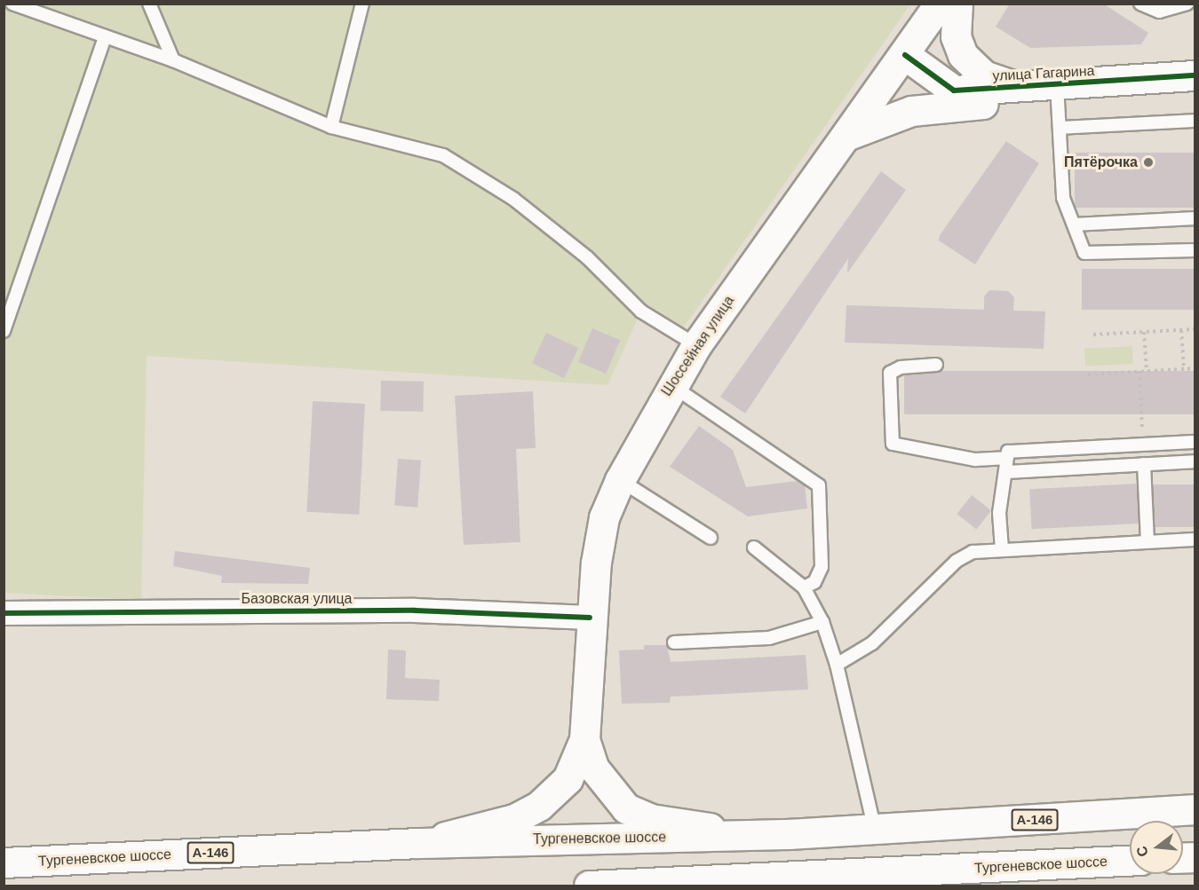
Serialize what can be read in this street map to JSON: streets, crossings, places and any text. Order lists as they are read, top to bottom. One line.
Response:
{"streets":{"main road":["улица Гагарина","Шоссейная улица","А-146","Тургеневское шоссе"],"street":["Базовская улица"]},"crossings":[["улица Гагарина","Шоссейная улица"],["Шоссейная улица","Базовская улица"]],"places":["Пятёрочка"],"north":"left"}
